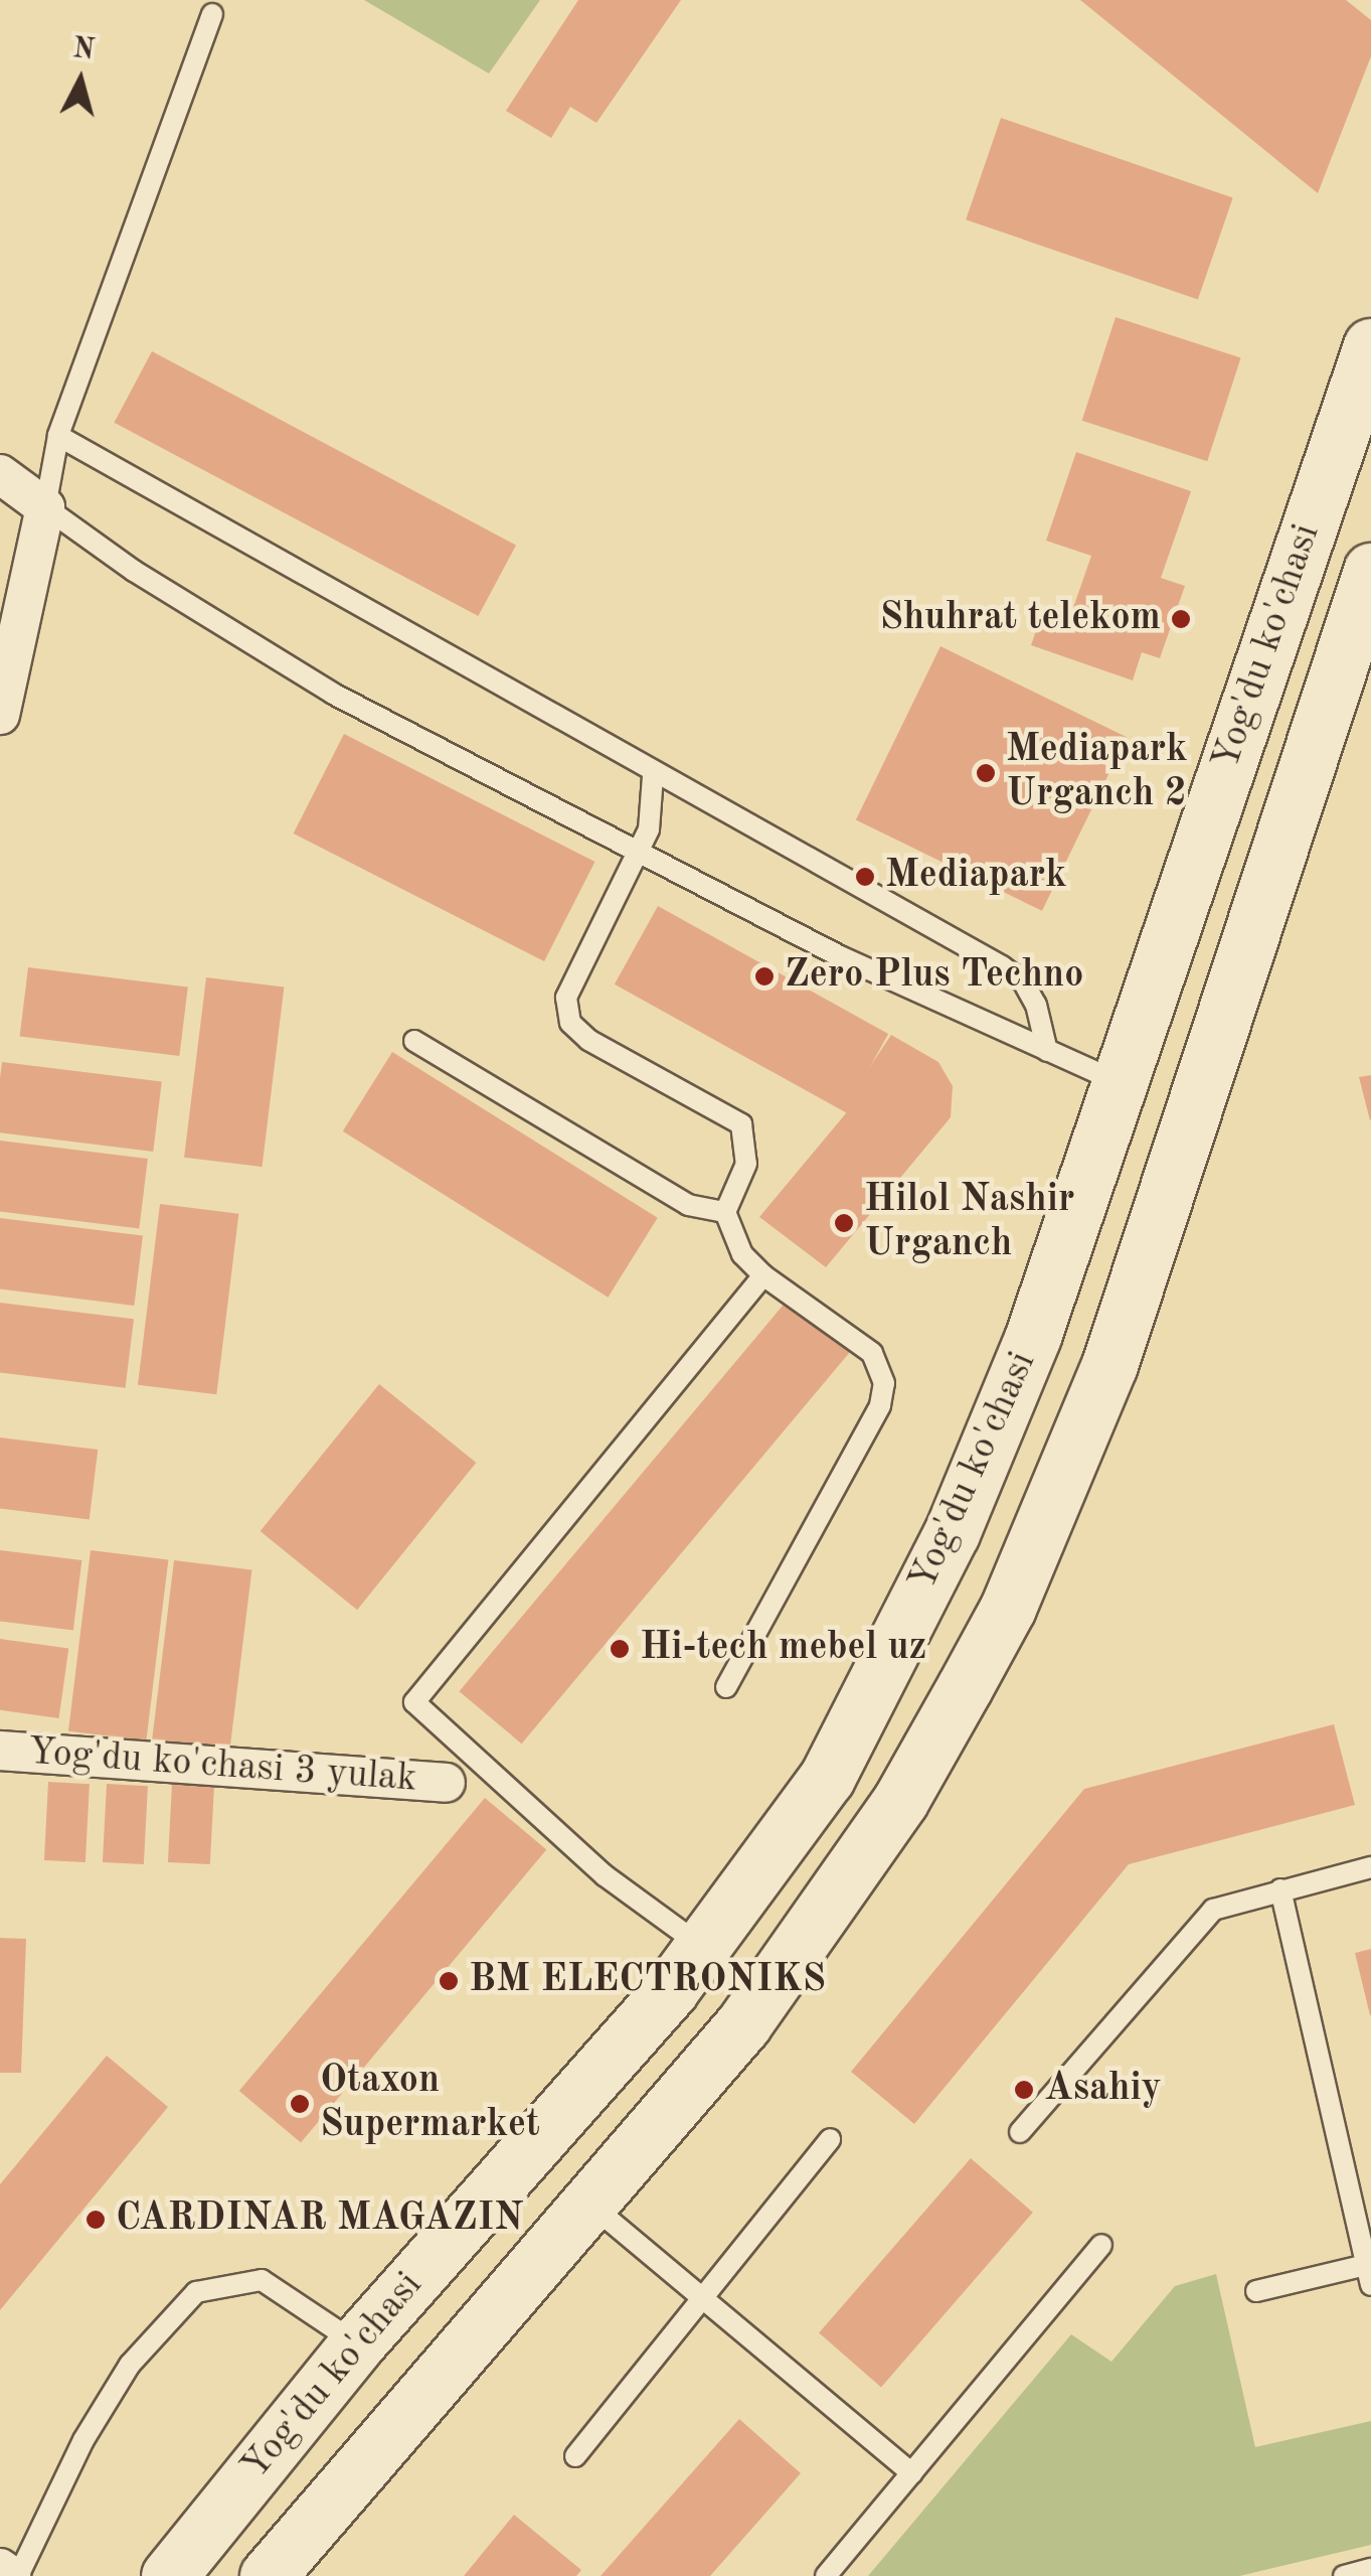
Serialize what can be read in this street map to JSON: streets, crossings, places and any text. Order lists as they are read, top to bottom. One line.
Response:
{"streets":{"main road":["Yog'du ko'chasi"],"street":["Yog'du ko'chasi 3 yulak"]},"places":["Shuhrat telekom","Mediapark Urganch 2","Mediapark","Zero Plus Techno","Hilol Nashir Urganch","Hi-tech mebel uz","BM ELECTRONIKS","Asahiy","Otaxon Supermarket","CARDINAR MAGAZIN"],"north":"top"}
